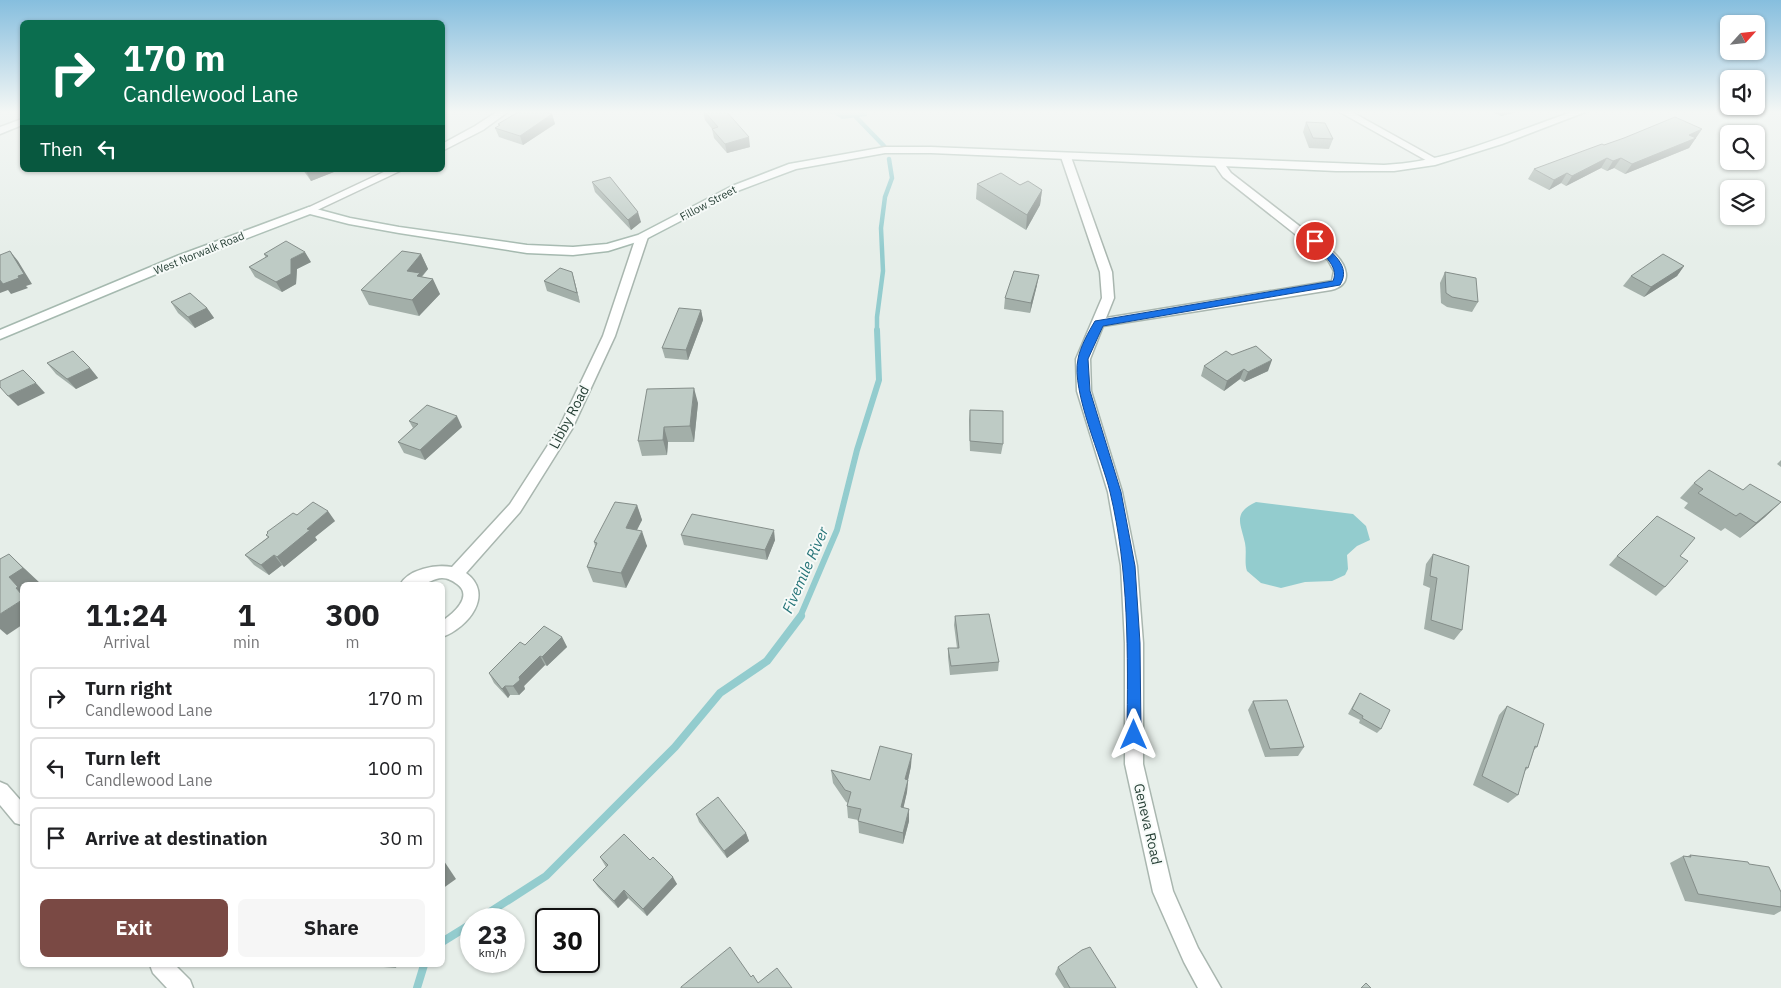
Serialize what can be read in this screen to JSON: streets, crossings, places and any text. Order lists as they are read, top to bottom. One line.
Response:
{"streets":{"street":["Fillow Street","West Norwalk Road","Libby Road","Geneva Road"]},"crossings":[["Fillow Street","West Norwalk Road"],["Fillow Street","Libby Road"]],"water":["Fivemile River"],"north":"top right","page":{"turn":["170 m","Candlewood Lane"],"then":"Then","eta":["11:24","Arrival","1","min","300","m"],"list":[{"name":"Turn right","note":"Candlewood Lane","value":"170 m"},{"name":"Turn left","note":"Candlewood Lane","value":"100 m"},{"name":"Arrive at destination","value":"30 m"}],"buttons":["Exit","Share"],"speed":"23 km/h","limit":"30"}}
